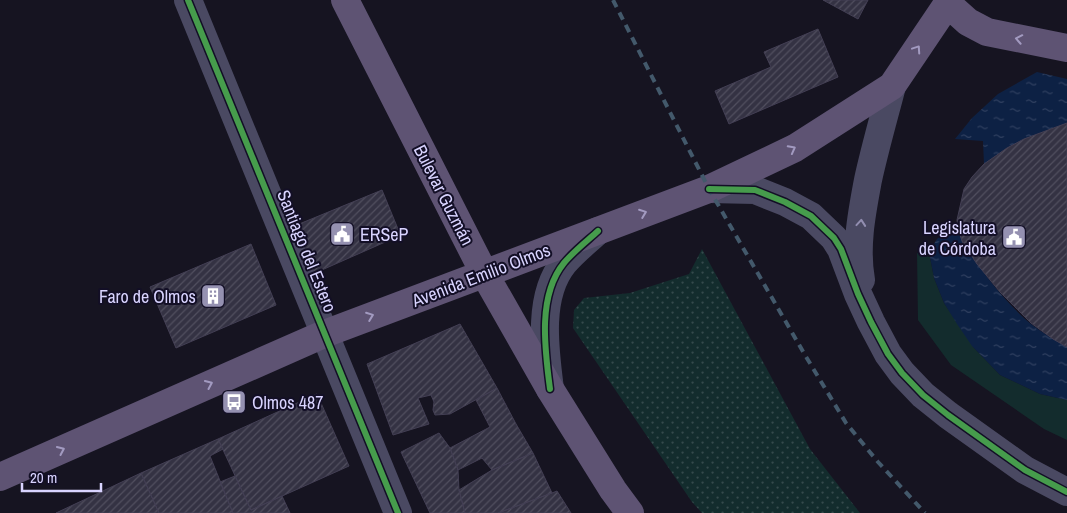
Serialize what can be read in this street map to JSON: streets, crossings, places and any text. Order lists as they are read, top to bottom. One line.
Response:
{"streets":{"main road":["Bulevar Guzmán","Avenida Emilio Olmos"],"street":["Santiago del Estero"]},"crossings":[["Bulevar Guzmán","Avenida Emilio Olmos"],["Santiago del Estero","Avenida Emilio Olmos"]],"one_way":["Avenida Emilio Olmos"],"places":{"public building":["ERSeP","Legislatura de Córdoba"],"building":["Faro de Olmos"],"bus stop":["Olmos 487"]},"scale_bar":"20 m"}
